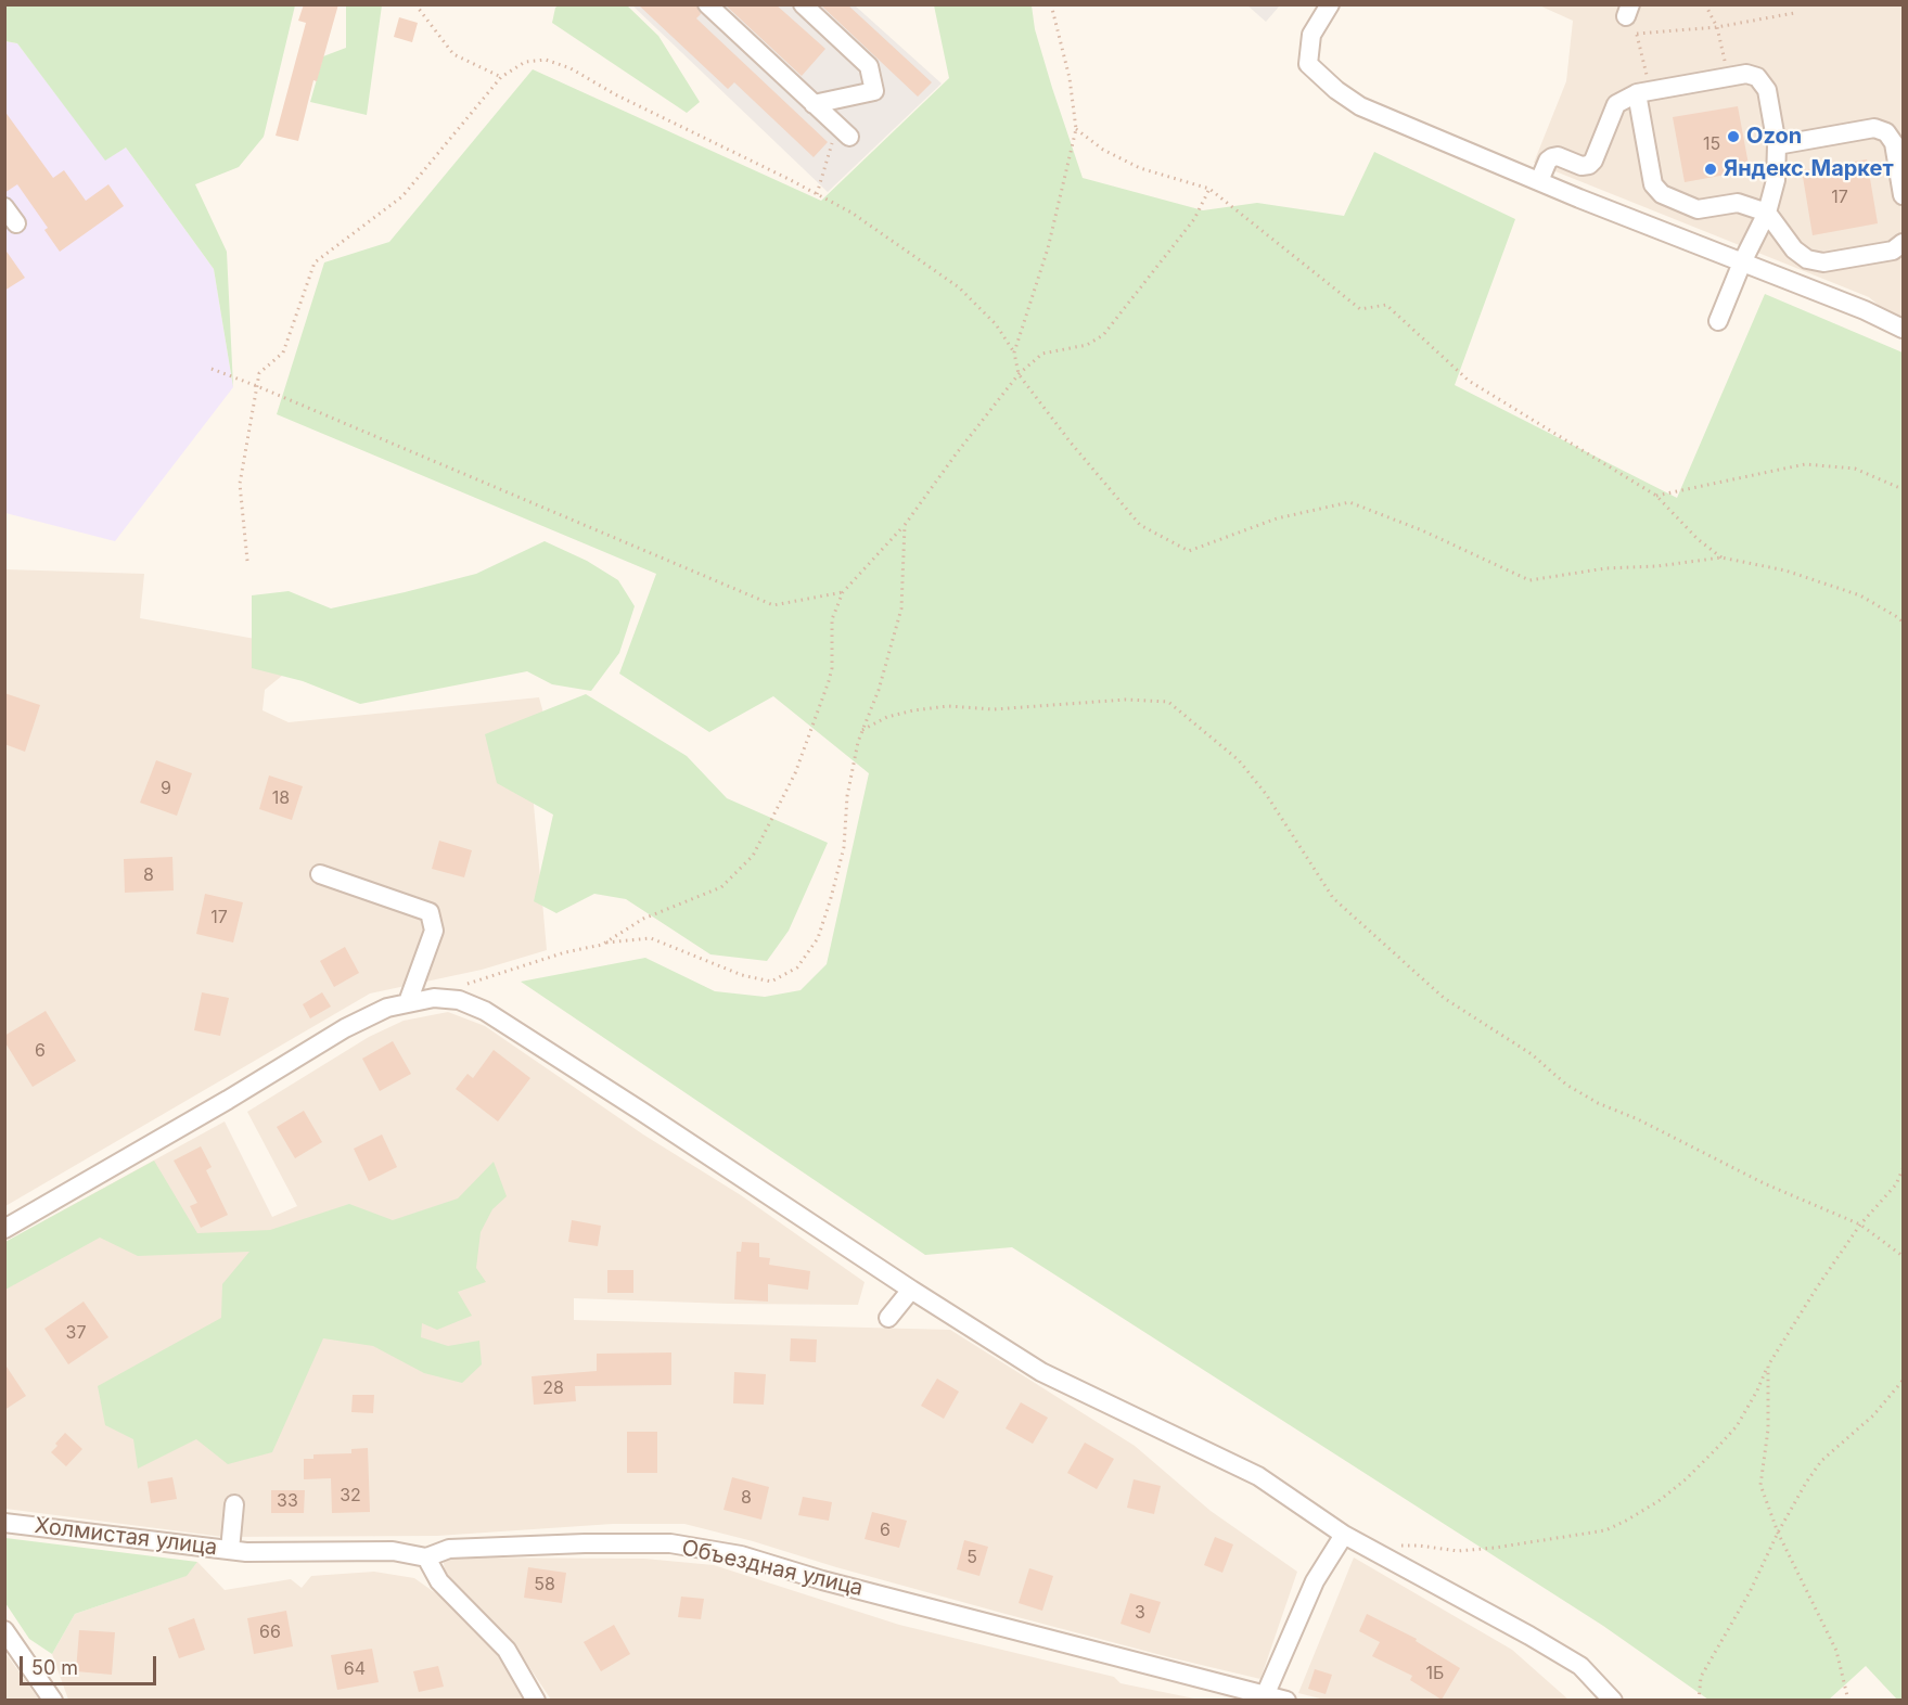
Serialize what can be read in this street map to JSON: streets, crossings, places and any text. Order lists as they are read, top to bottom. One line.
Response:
{"streets":{"street":["Холмистая улица","Объездная улица"]},"crossings":[["Холмистая улица","Объездная улица"]],"places":["Ozon","Яндекс.Маркет"],"house_numbers":["15","17","9","18","8","17","6","37","28","32","8","33","6","5","58","3","66","64","1Б"],"scale_bar":"50 m"}
